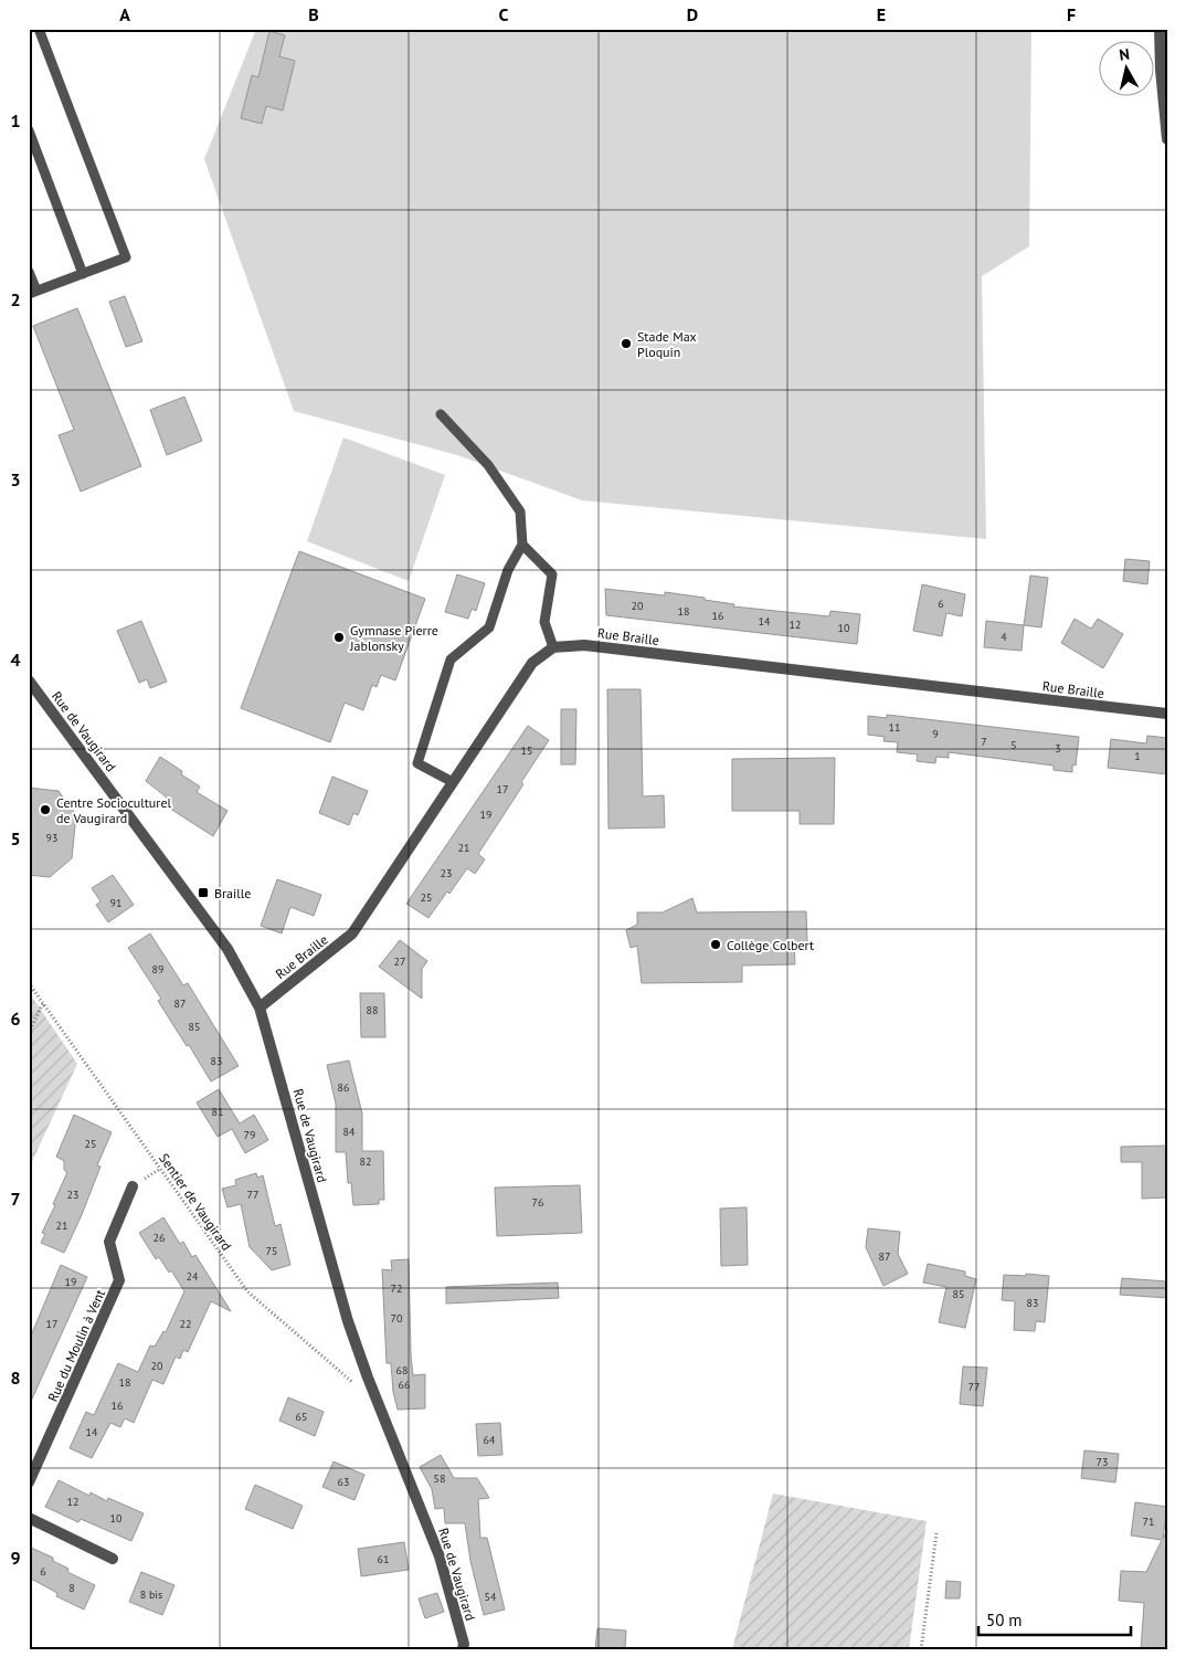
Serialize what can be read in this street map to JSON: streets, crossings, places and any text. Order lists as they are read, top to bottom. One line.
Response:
{"streets":{"street":["Rue Braille","Rue de Vaugirard","Rue du Moulin à Vent"],"path":["Sentier de Vaugirard"]},"crossings":[["Rue Braille","Rue de Vaugirard"]],"places":{"other":["Stade Max Ploquin","Gymnase Pierre Jablonsky","Centre Socioculturel de Vaugirard","Collège Colbert"],"transit":["Braille"]},"house_numbers":["6","20","18","16","14","12","10","4","11","9","7","5","3","15","1","17","19","93","21","23","25","91","27","89","87","88","85","83","86","81","84","79","25","82","23","77","76","21","26","75","87","24","19","72","85","83","70","17","22","20","68","18","66","77","16","65","14","64","73","58","63","12","10","71","61","6","8","8 bis","54"],"scale_bar":"50 m","north":"top","grid":{"columns":["A","B","C","D","E","F"],"rows":["1","2","3","4","5","6","7","8","9"]}}
